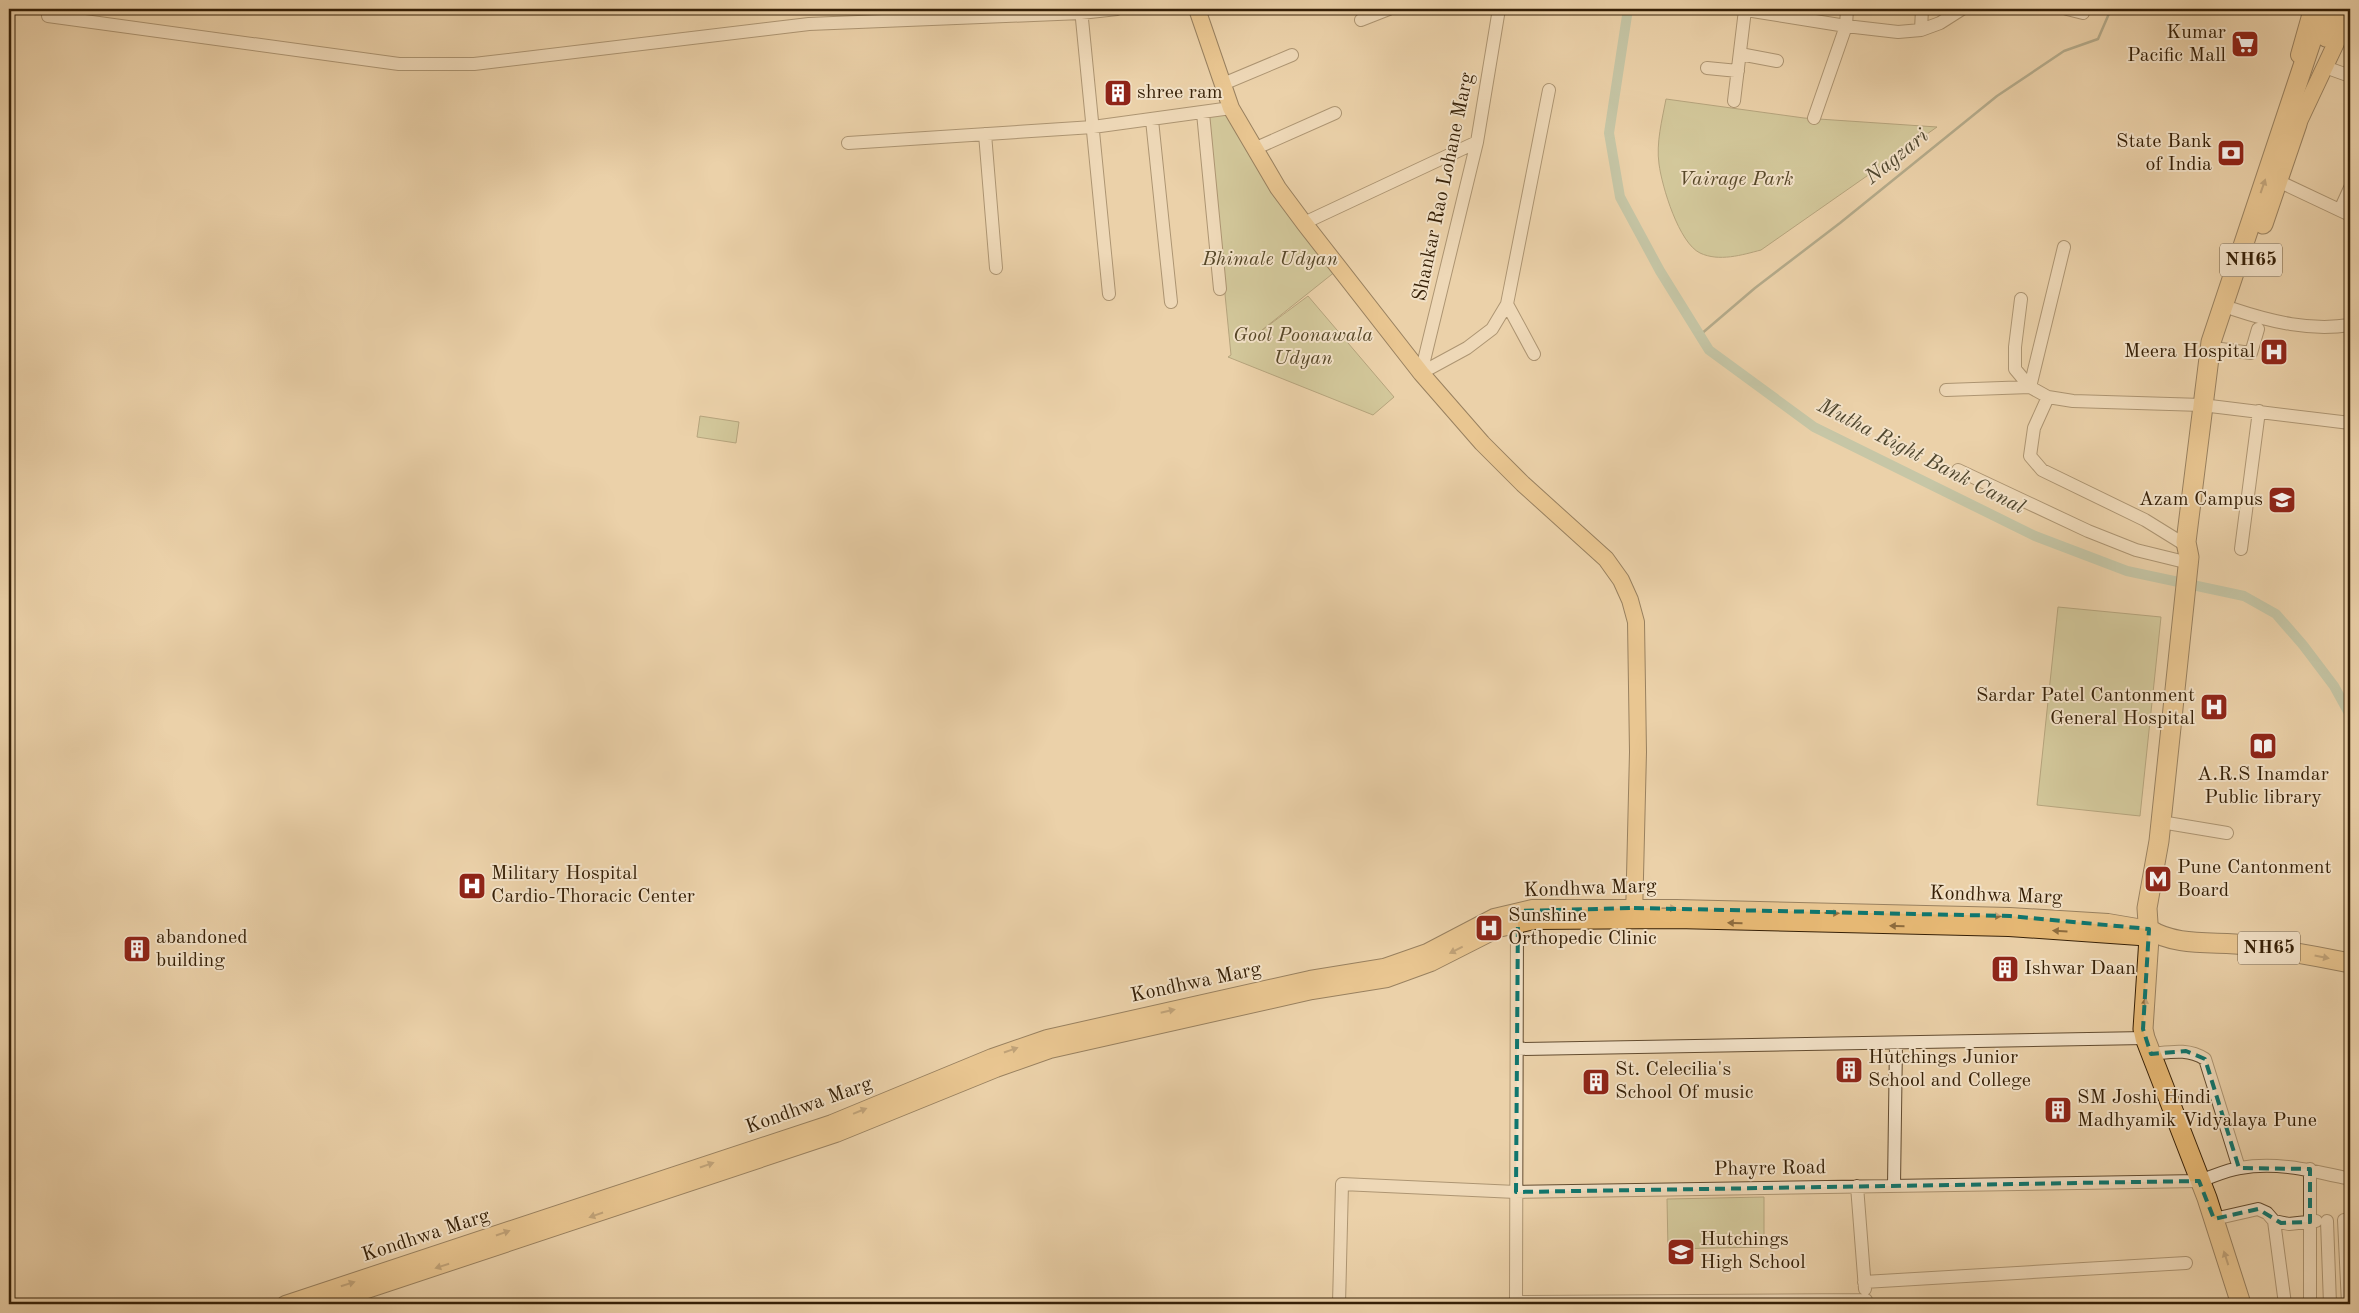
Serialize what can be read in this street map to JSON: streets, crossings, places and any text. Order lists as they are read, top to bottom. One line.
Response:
{"streets":{"highway":["NH65"],"main road":["Kondhwa Marg"],"street":["Shankar Rao Lohane Marg","Phayre Road"]},"crossings":[["NH65","Kondhwa Marg"],["NH65","Phayre Road"]],"water":["Nagzari","Mutha Right Bank Canal"],"parks":["Vairage Park","Bhimale Udyan","Gool Poonawala Udyan"],"places":{"supermarket":["Kumar Pacific Mall"],"building":["shree ram","abandoned building","Ishwar Daan","Hutchings Junior School and College","St. Celecilia's School Of music","SM Joshi Hindi Madhyamik Vidyalaya Pune"],"bank":["State Bank of India"],"hospital":["Meera Hospital","Sardar Patel Cantonment General Hospital","Military Hospital Cardio-Thoracic Center","Sunshine Orthopedic Clinic"],"school or university":["Azam Campus","Hutchings High School"],"library":["A.R.S Inamdar Public library"],"metro station":["Pune Cantonment Board"]}}
